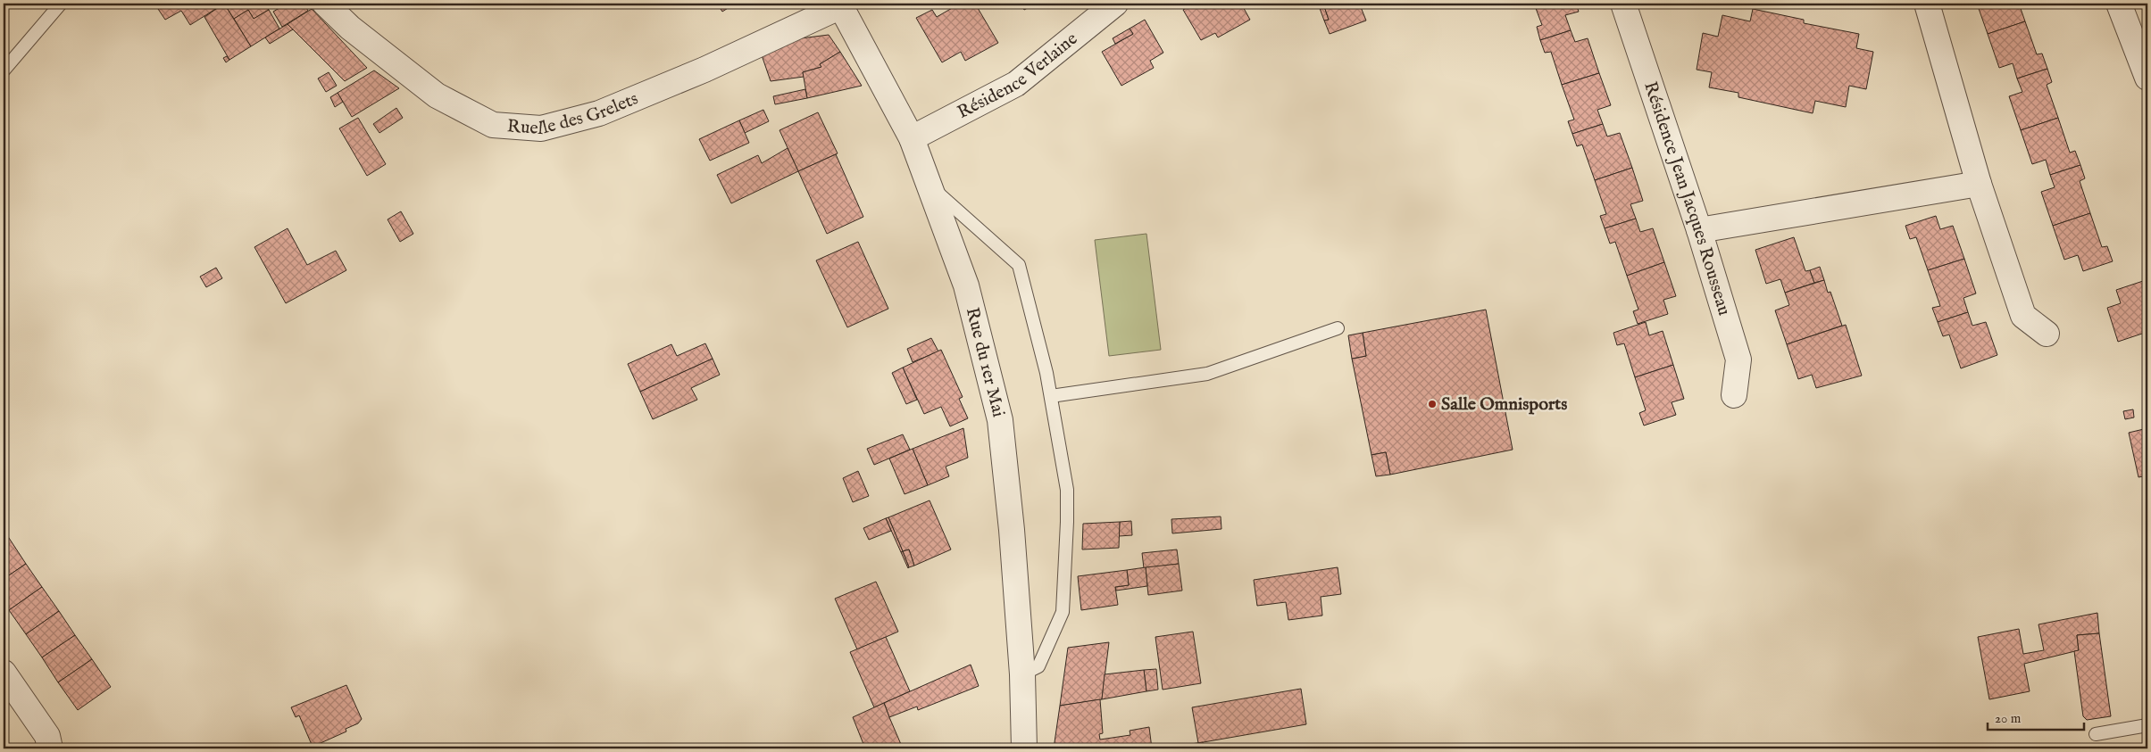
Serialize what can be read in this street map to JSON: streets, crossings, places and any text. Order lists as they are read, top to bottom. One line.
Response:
{"streets":{"street":["Résidence Verlaine","Ruelle des Grelets","Résidence Jean Jacques Rousseau","Rue du 1er Mai"]},"crossings":[["Résidence Verlaine","Rue du 1er Mai"],["Ruelle des Grelets","Rue du 1er Mai"]],"places":["Salle Omnisports"],"scale_bar":"20 m"}
